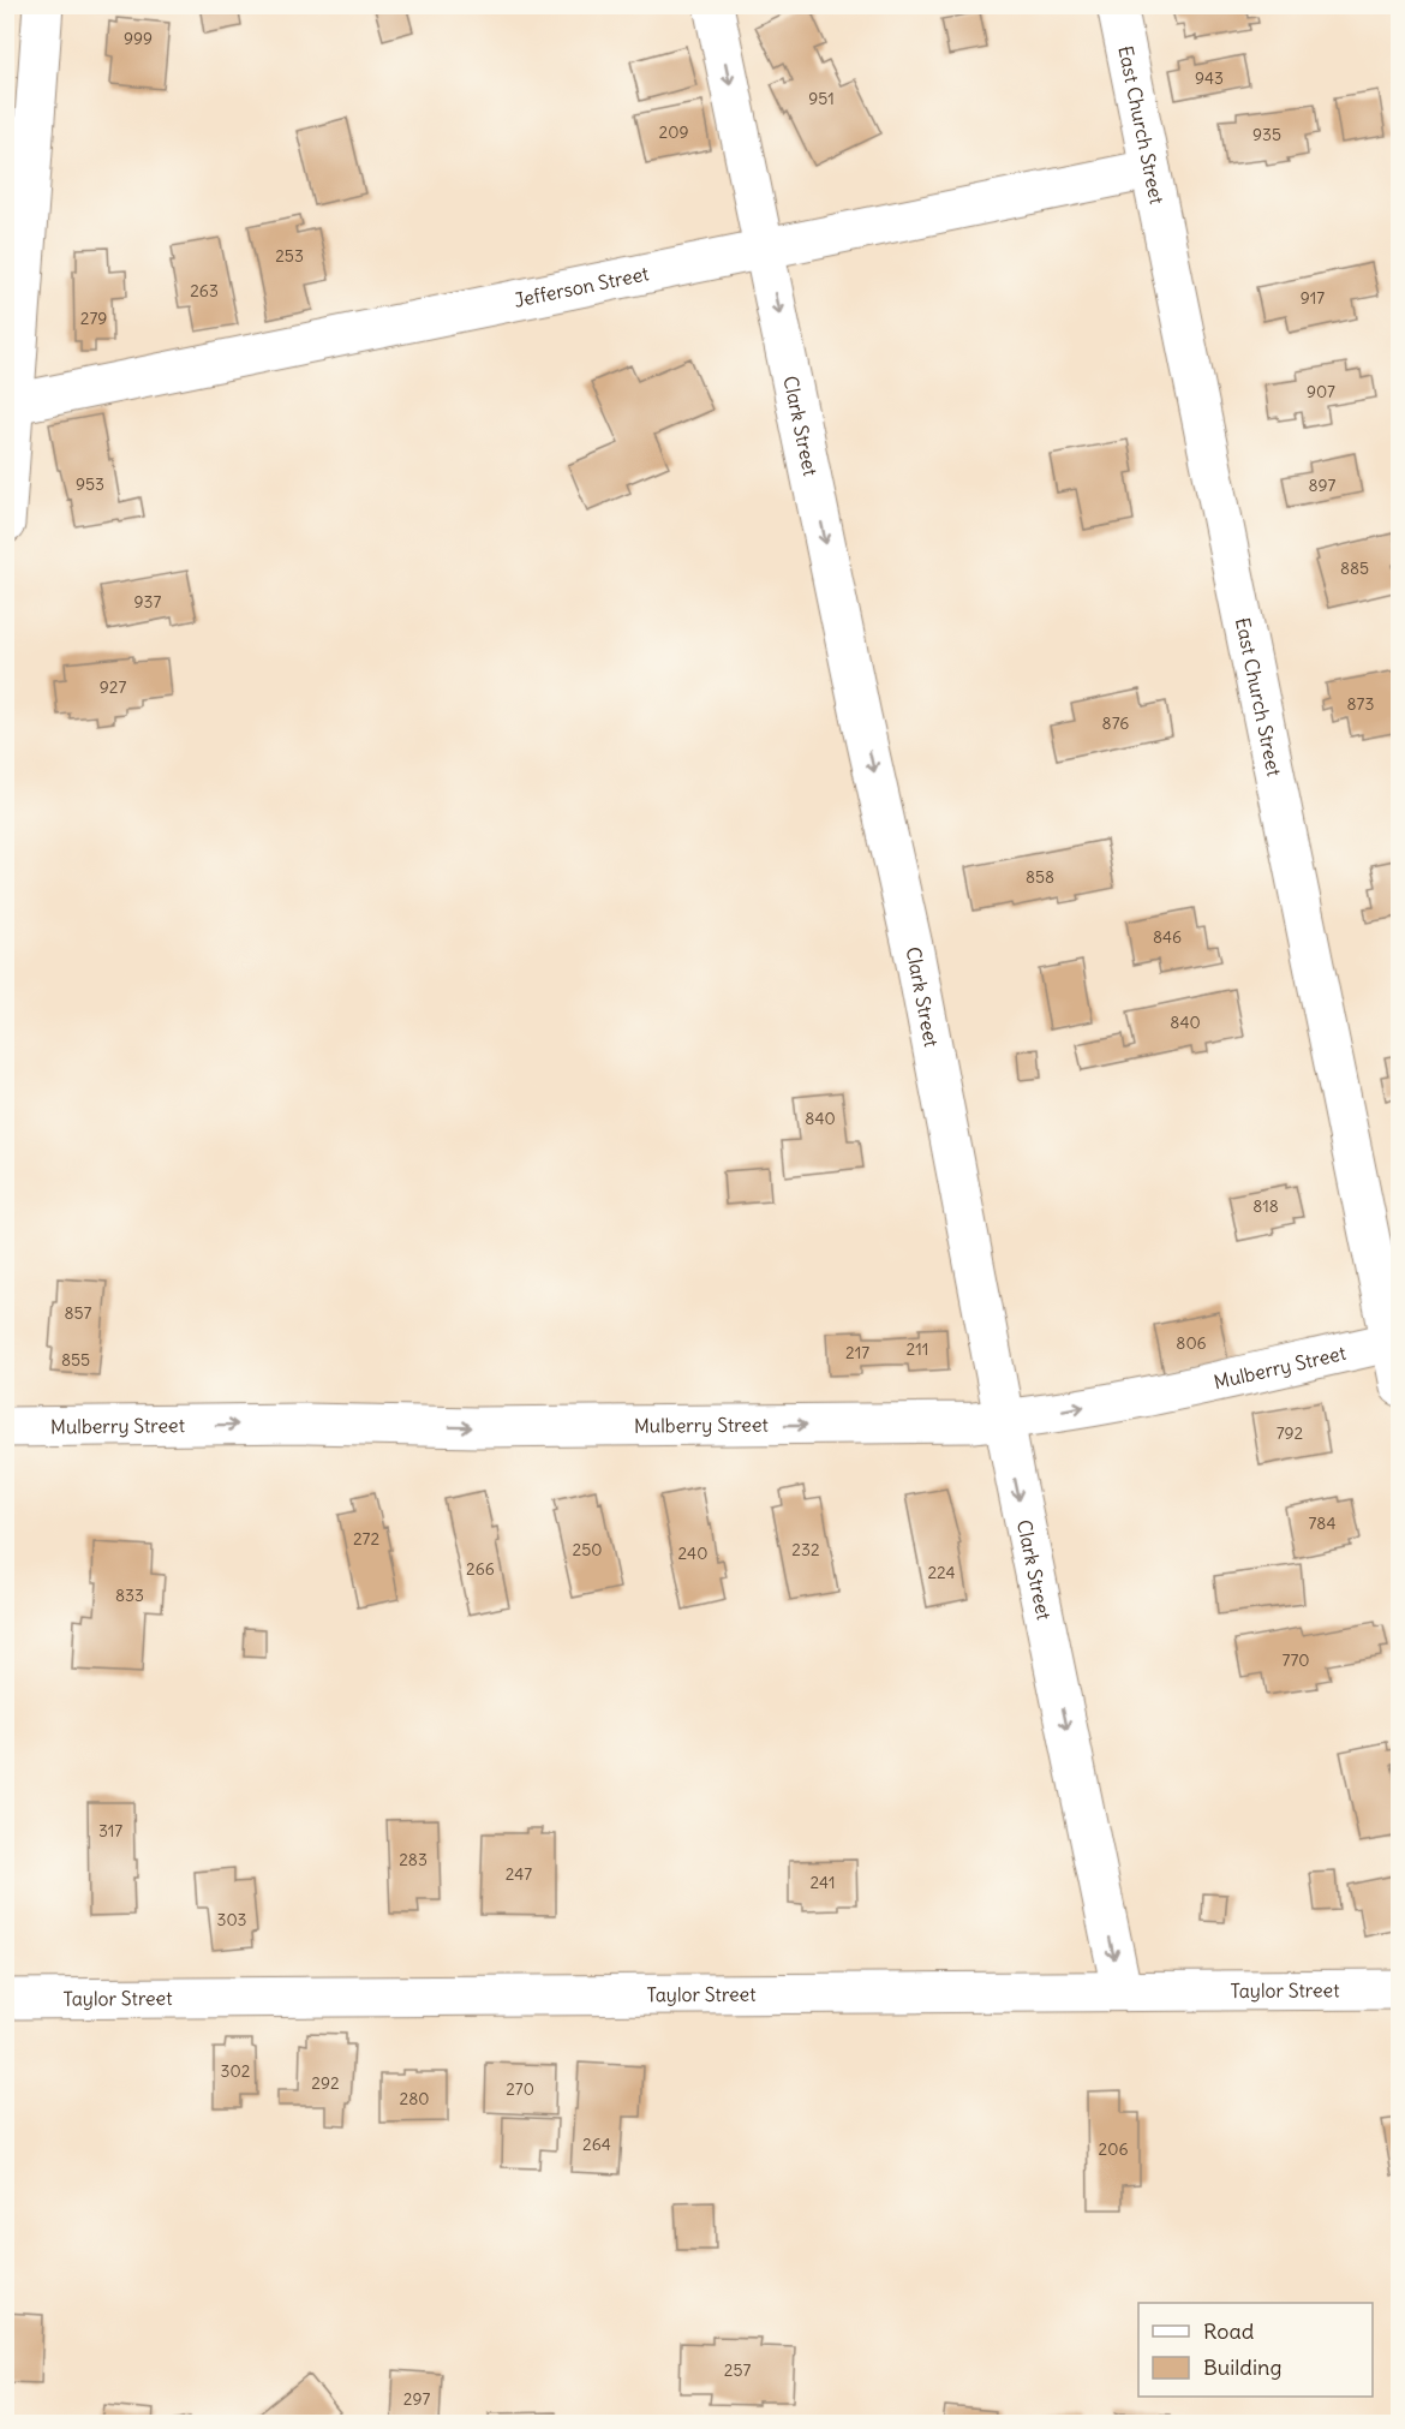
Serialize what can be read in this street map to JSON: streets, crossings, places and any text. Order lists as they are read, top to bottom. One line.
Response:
{"streets":{"street":["East Church Street","Jefferson Street","Clark Street","Mulberry Street","Taylor Street"]},"crossings":[["East Church Street","Jefferson Street"],["East Church Street","Mulberry Street"],["Jefferson Street","Clark Street"],["Clark Street","Mulberry Street"],["Clark Street","Taylor Street"]],"one_way":["Clark Street","Mulberry Street"],"house_numbers":["999","943","951","209","935","253","263","917","279","907","953","897","885","937","927","873","876","858","846","840","840","818","857","806","211","217","855","792","784","272","250","232","240","266","224","833","770","317","283","247","241","303","302","292","270","280","264","206","257","297"],"legend":["Road","Building"]}
